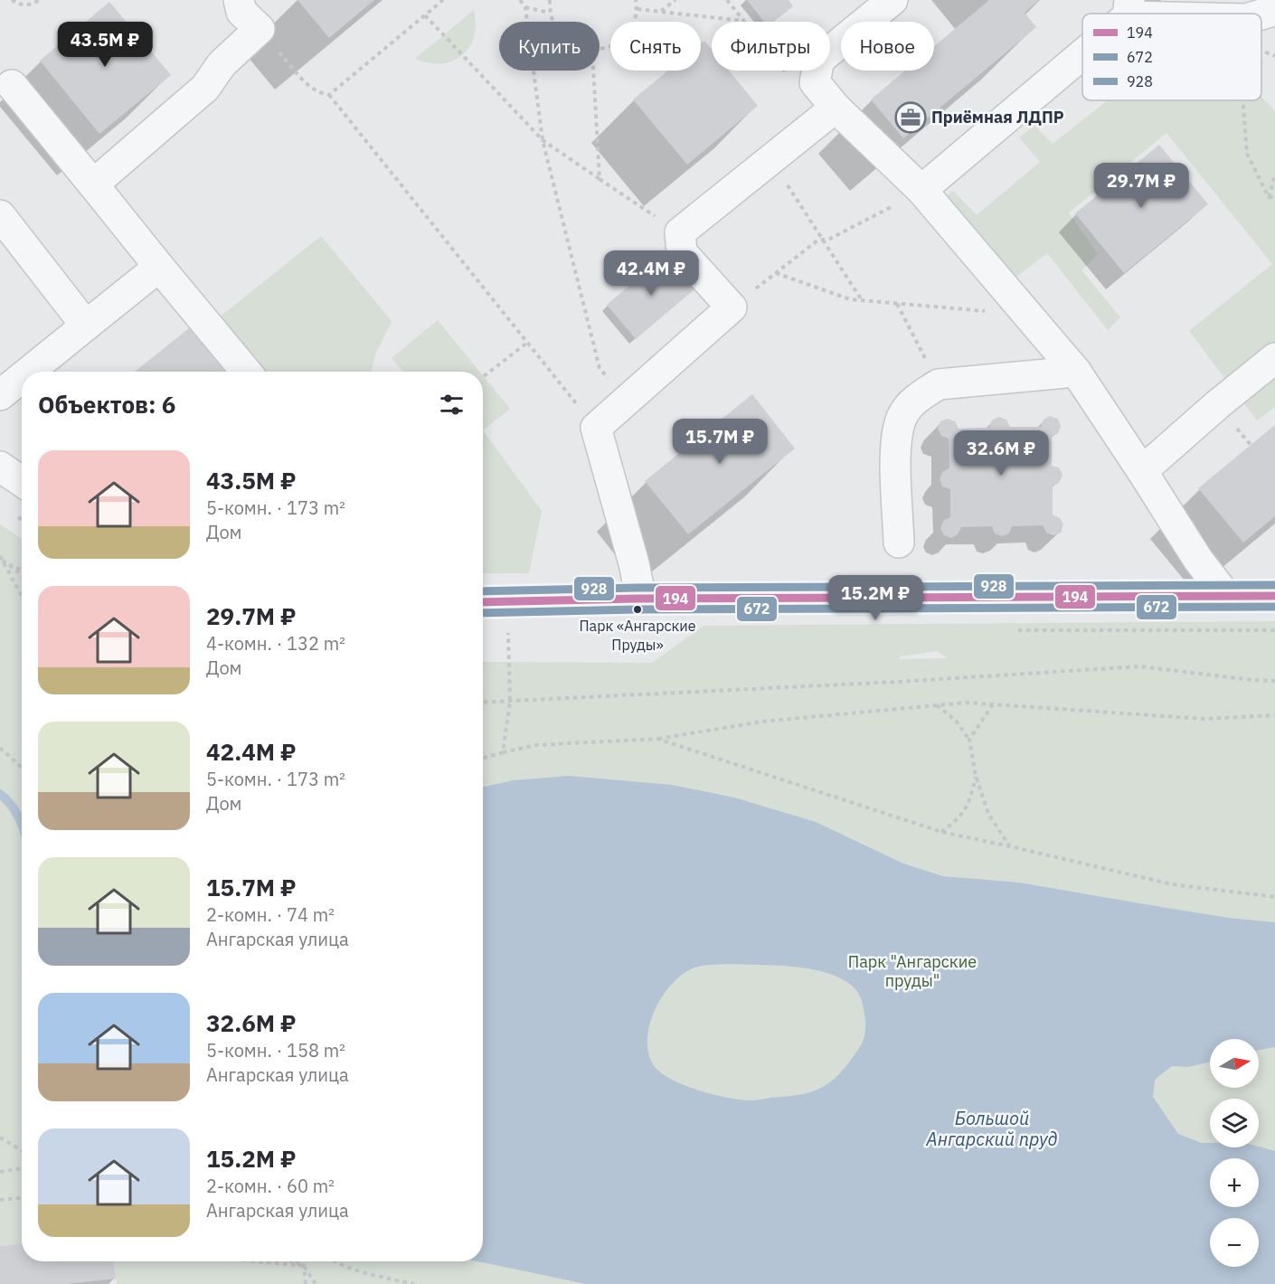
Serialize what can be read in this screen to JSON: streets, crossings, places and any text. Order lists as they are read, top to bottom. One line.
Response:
{"water":["Большой Ангарский пруд"],"parks":["Парк \"Ангарские пруды\""],"places":{"office":["Приёмная ЛДПР"],"other":["Парк «Ангарские Пруды»"]},"lines":["transit line 928","transit line 194","transit line 672"],"legend":["194","672","928"],"north":"right","page":{"price":["43.5M ₽","29.7M ₽","42.4M ₽","15.7M ₽","32.6M ₽","15.2M ₽"],"chip":["Купить","Снять","Фильтры","Новое"],"heading":"Объектов: 6","list":[{"name":"43.5M ₽","note":"5-комн. · 173 m² · Дом"},{"name":"29.7M ₽","note":"4-комн. · 132 m² · Дом"},{"name":"42.4M ₽","note":"5-комн. · 173 m² · Дом"},{"name":"15.7M ₽","note":"2-комн. · 74 m² · Ангарская улица"},{"name":"32.6M ₽","note":"5-комн. · 158 m² · Ангарская улица"},{"name":"15.2M ₽","note":"2-комн. · 60 m² · Ангарская улица"}],"map_buttons":["+","−"]}}
